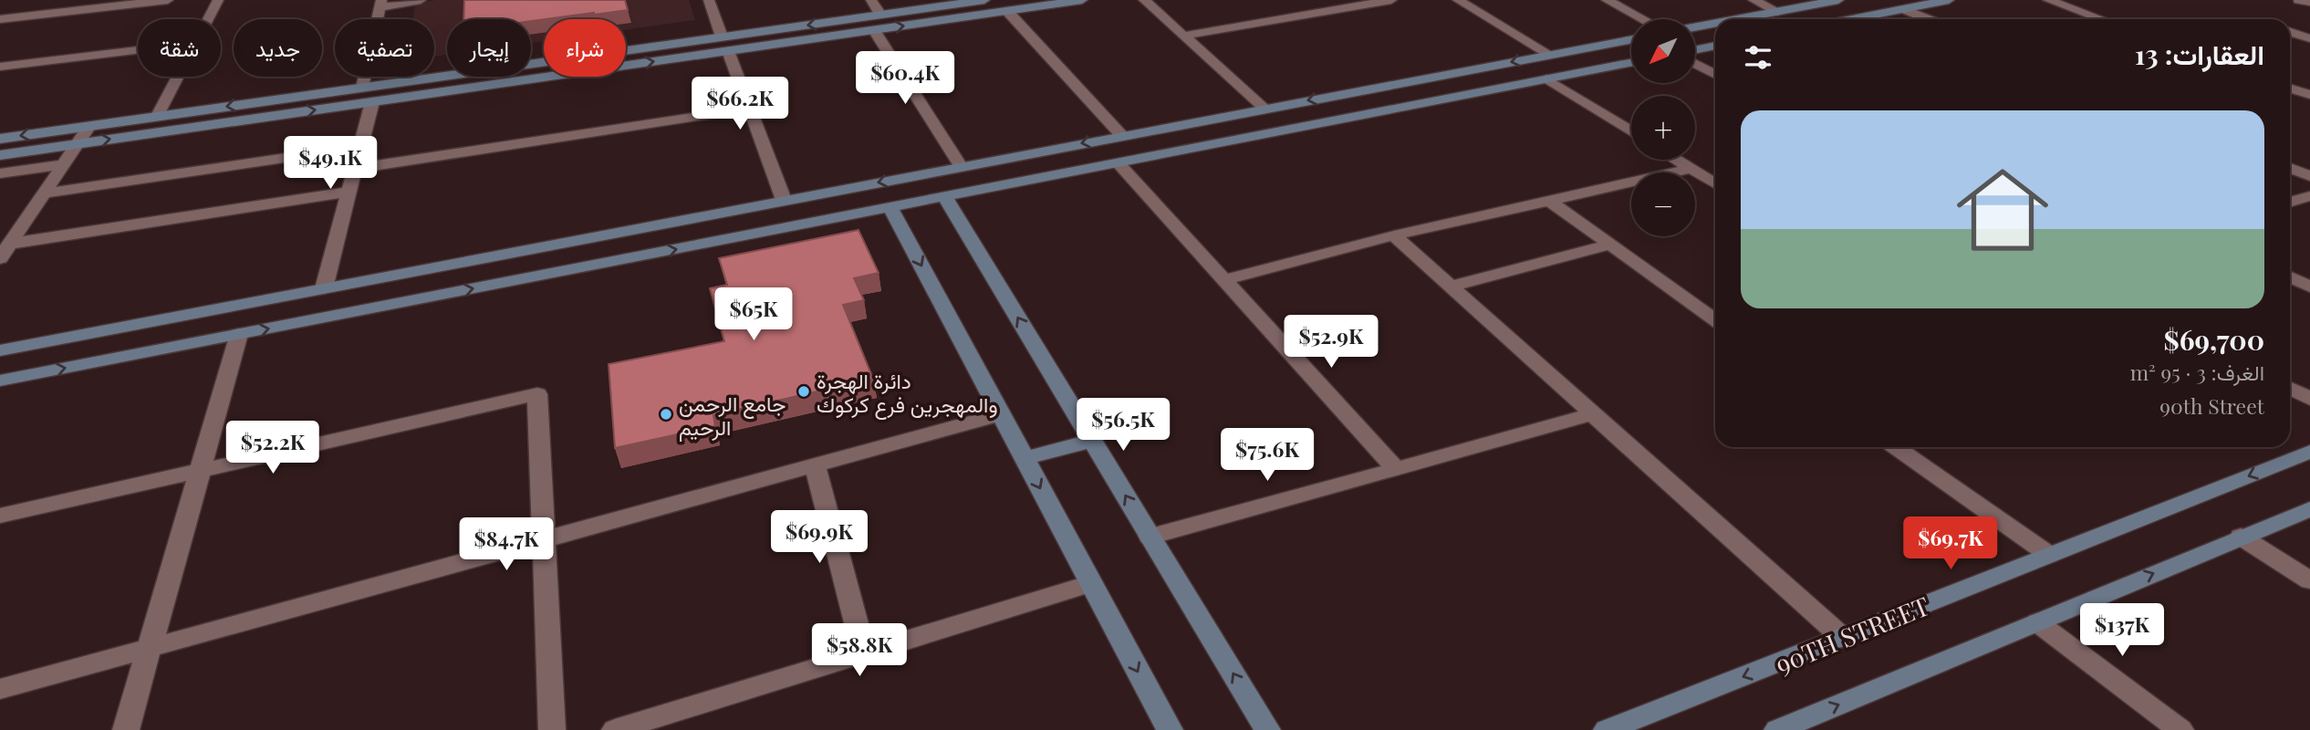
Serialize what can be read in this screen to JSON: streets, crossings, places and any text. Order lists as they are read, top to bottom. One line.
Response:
{"streets":{"street":["90TH STREET"]},"places":["دائرة الهجرة والمهجرين فرع كركوك","جامع الرحمن الرحيم"],"north":"bottom left","page":{"map_buttons":["+","−"],"chip":["شراء","إيجار","تصفية","جديد","شقة"],"heading":"العقارات: 13","price":["$60.4K","$66.2K","$49.1K","$65K","$52.9K","$56.5K","$52.2K","$75.6K","$69.9K","$69.7K","$84.7K","$137K","$58.8K"],"list":[{"name":"$69,700","note":"الغرف: 3 · 95 m² · 90th Street"}]}}
